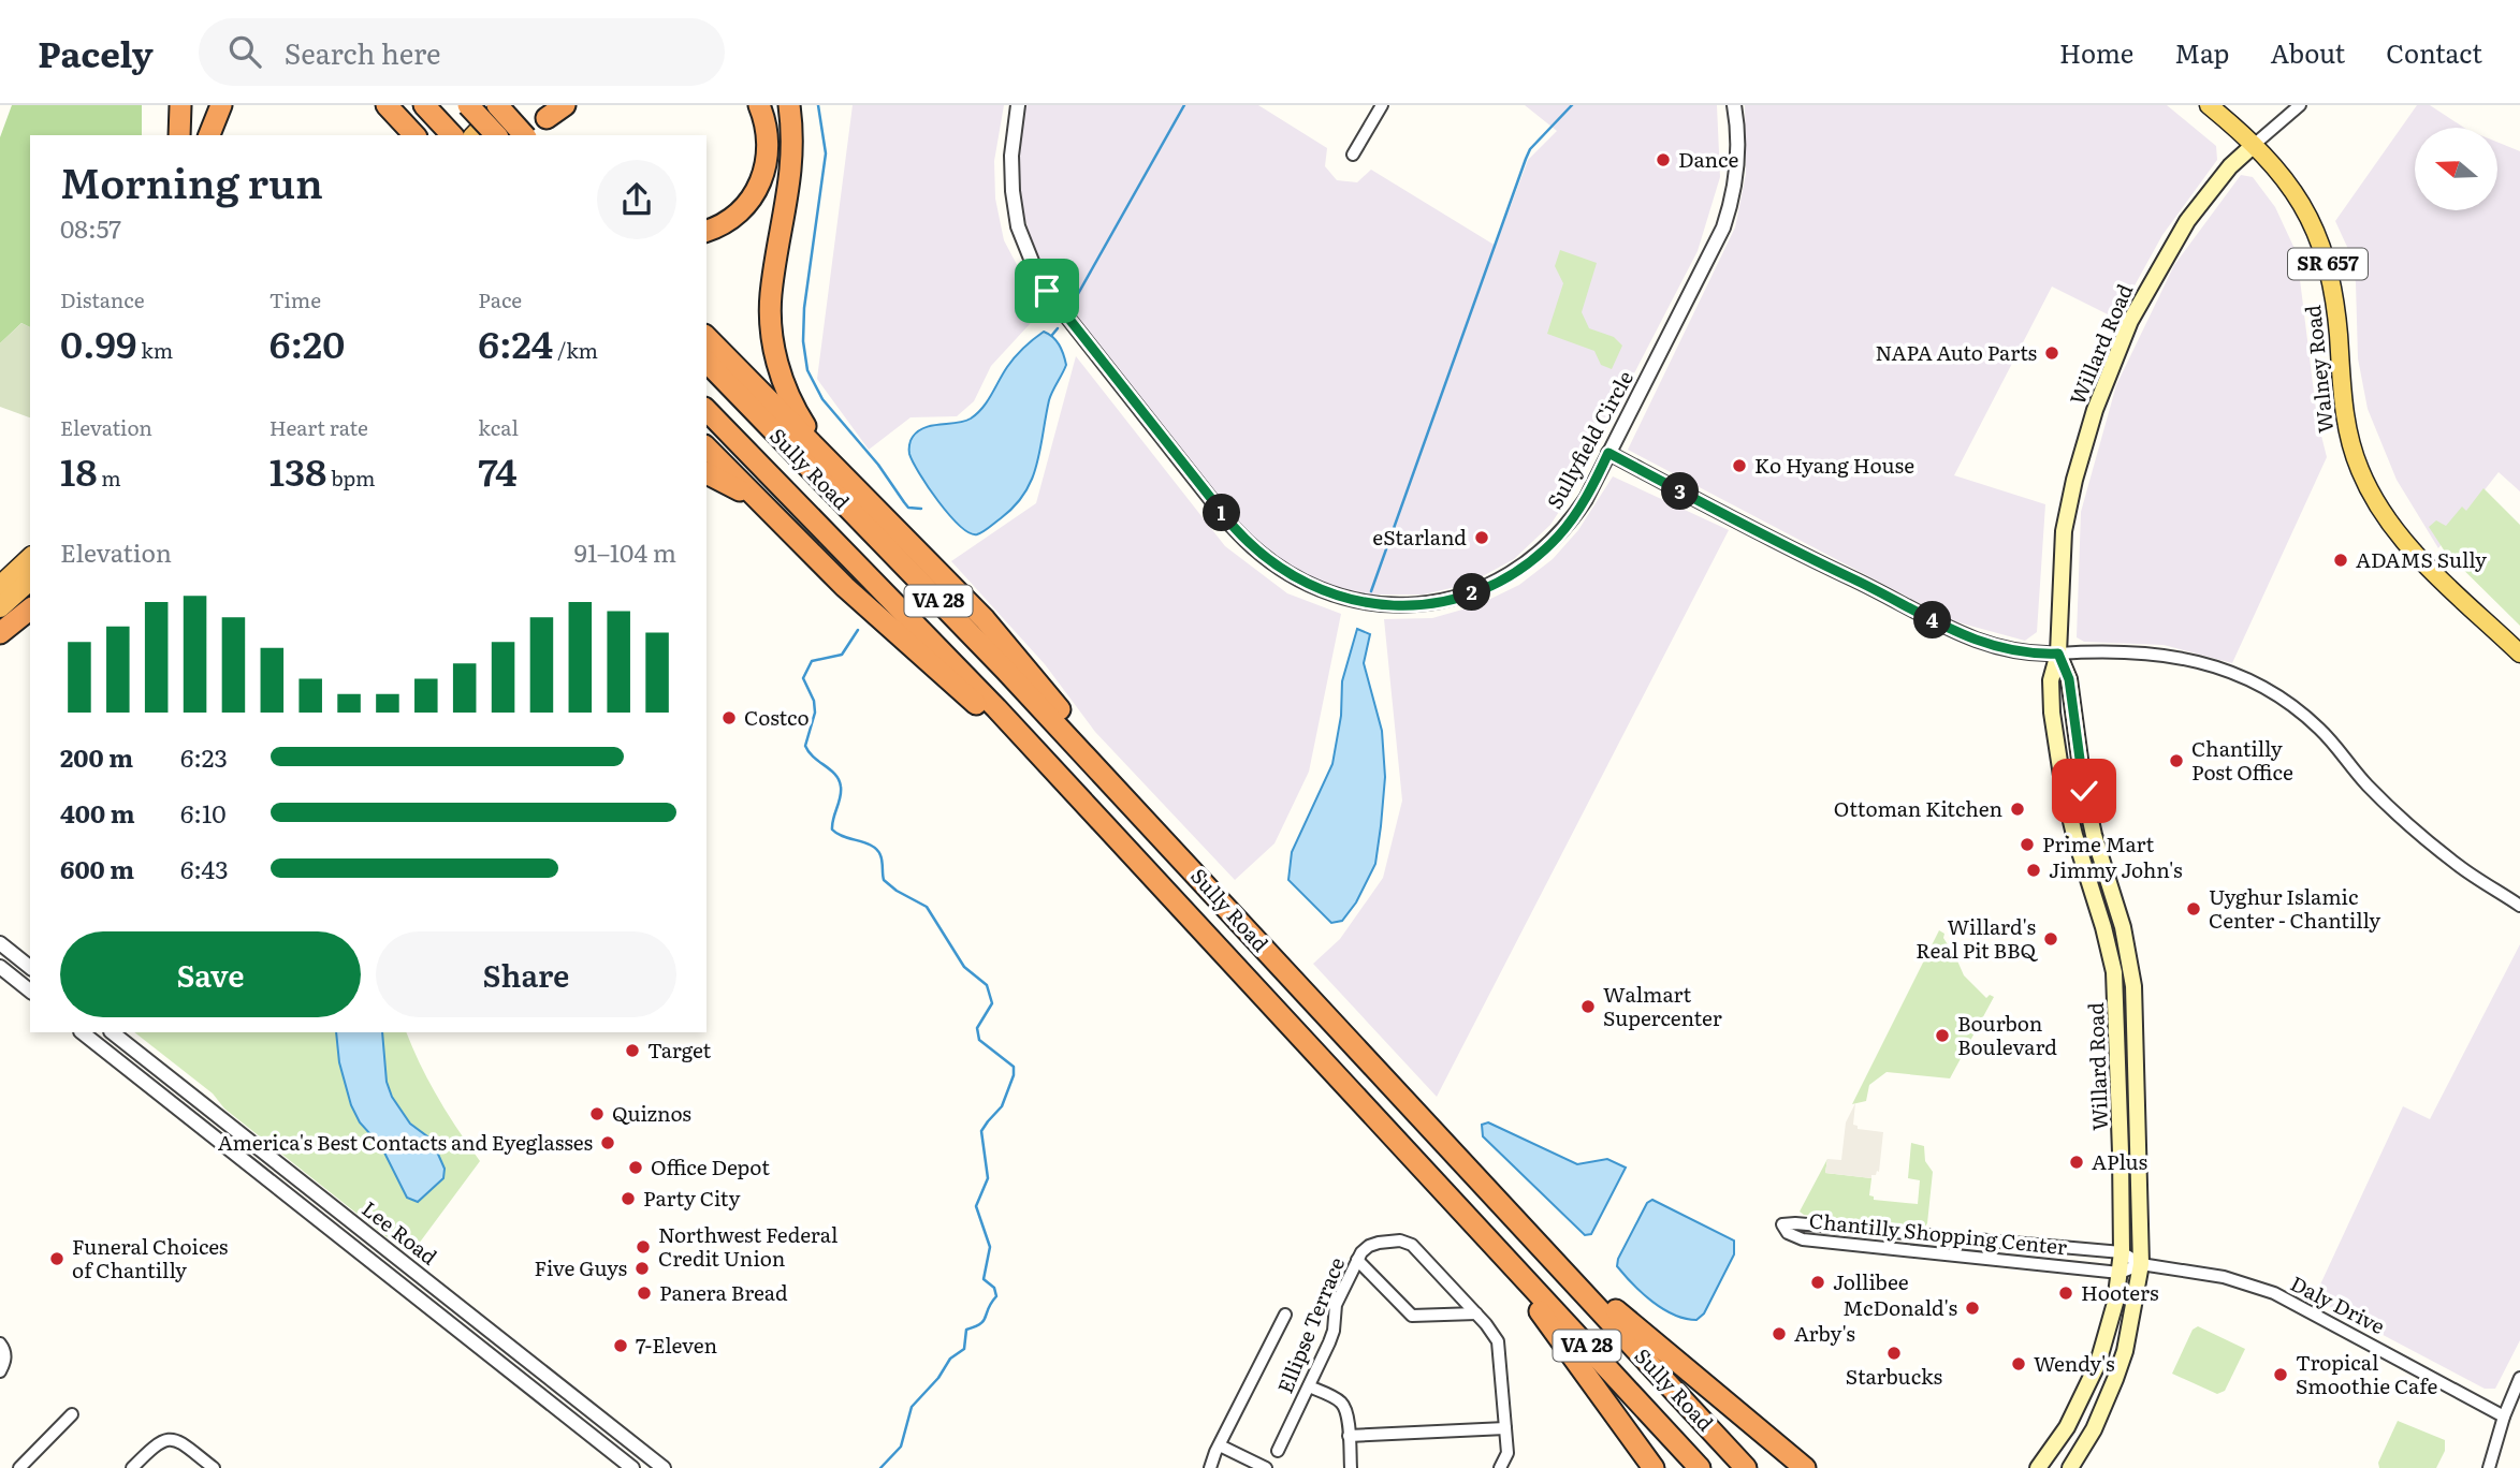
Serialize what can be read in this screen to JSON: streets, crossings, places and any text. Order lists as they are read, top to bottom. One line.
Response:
{"streets":{"highway":["Sully Road","VA 28"],"main road":["SR 657","Willard Road","Walney Road"],"street":["Sullyfield Circle","Lee Road","Chantilly Shopping Center","Daly Drive","Ellipse Terrace"]},"crossings":[["Willard Road","Walney Road"],["Willard Road","Chantilly Shopping Center"],["Willard Road","Daly Drive"],["Chantilly Shopping Center","Daly Drive"]],"places":["Dance","NAPA Auto Parts","Ko Hyang House","eStarland","ADAMS Sully","Costco","Chantilly Post Office","Ottoman Kitchen","Prime Mart","Jimmy John's","Uyghur Islamic Center - Chantilly","Willard's Real Pit BBQ","Walmart Supercenter","Bourbon Boulevard","Target","Quiznos","America's Best Contacts and Eyeglasses","APlus","Office Depot","Party City","Northwest Federal Credit Union","Funeral Choices of Chantilly","Five Guys","Jollibee","Panera Bread","Hooters","McDonald's","Arby's","7-Eleven","Starbucks","Wendy's","Tropical Smoothie Cafe"],"north":"left","page":{"header":"Pacely","search":"Search here","nav":["Home","Map","About","Contact"],"heading":["Morning run","08:57"],"stats":[["Distance","0.99 km"],["Time","6:20"],["Pace","6:24 /km"],["Elevation","18 m"],["Heart rate","138 bpm"],["kcal","74"]],"pins":["3","1","2","4"],"chart":["Elevation","91–104 m"],"list":[{"name":"200 m","note":"6:23"},{"name":"400 m","note":"6:10"},{"name":"600 m","note":"6:43"}],"buttons":["Save","Share"]}}
